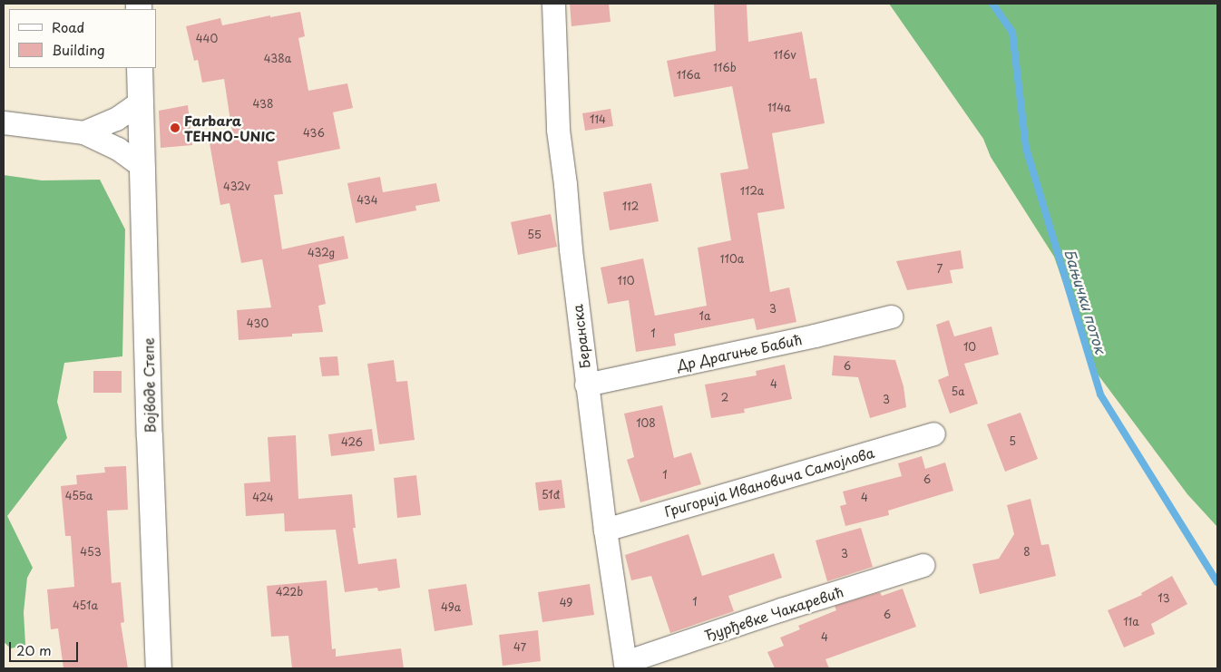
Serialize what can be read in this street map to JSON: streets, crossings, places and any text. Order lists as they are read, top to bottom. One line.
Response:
{"streets":{"street":["Беранска","Др Драгиње Бабић","Војводе Степе","Григорија Ивановича Самојлова","Ђурђевке Чакаревић"]},"crossings":[["Беранска","Др Драгиње Бабић"],["Беранска","Григорија Ивановича Самојлова"],["Беранска","Ђурђевке Чакаревић"]],"water":["Бањички поток"],"places":["Farbara TEHNO-UNIC"],"house_numbers":["440","116v","438a","116b","116a","438","114a","114","436","432v","112a","434","112","55","432g","110a","7","110","3","1a","430","1","10","6","4","5a","2","3","108","5","426","1","6","51đ","455a","424","4","453","8","3","422b","13","1","49","451a","49a","6","11a","4","47"],"legend":["Road","Building"],"scale_bar":"20 m"}
